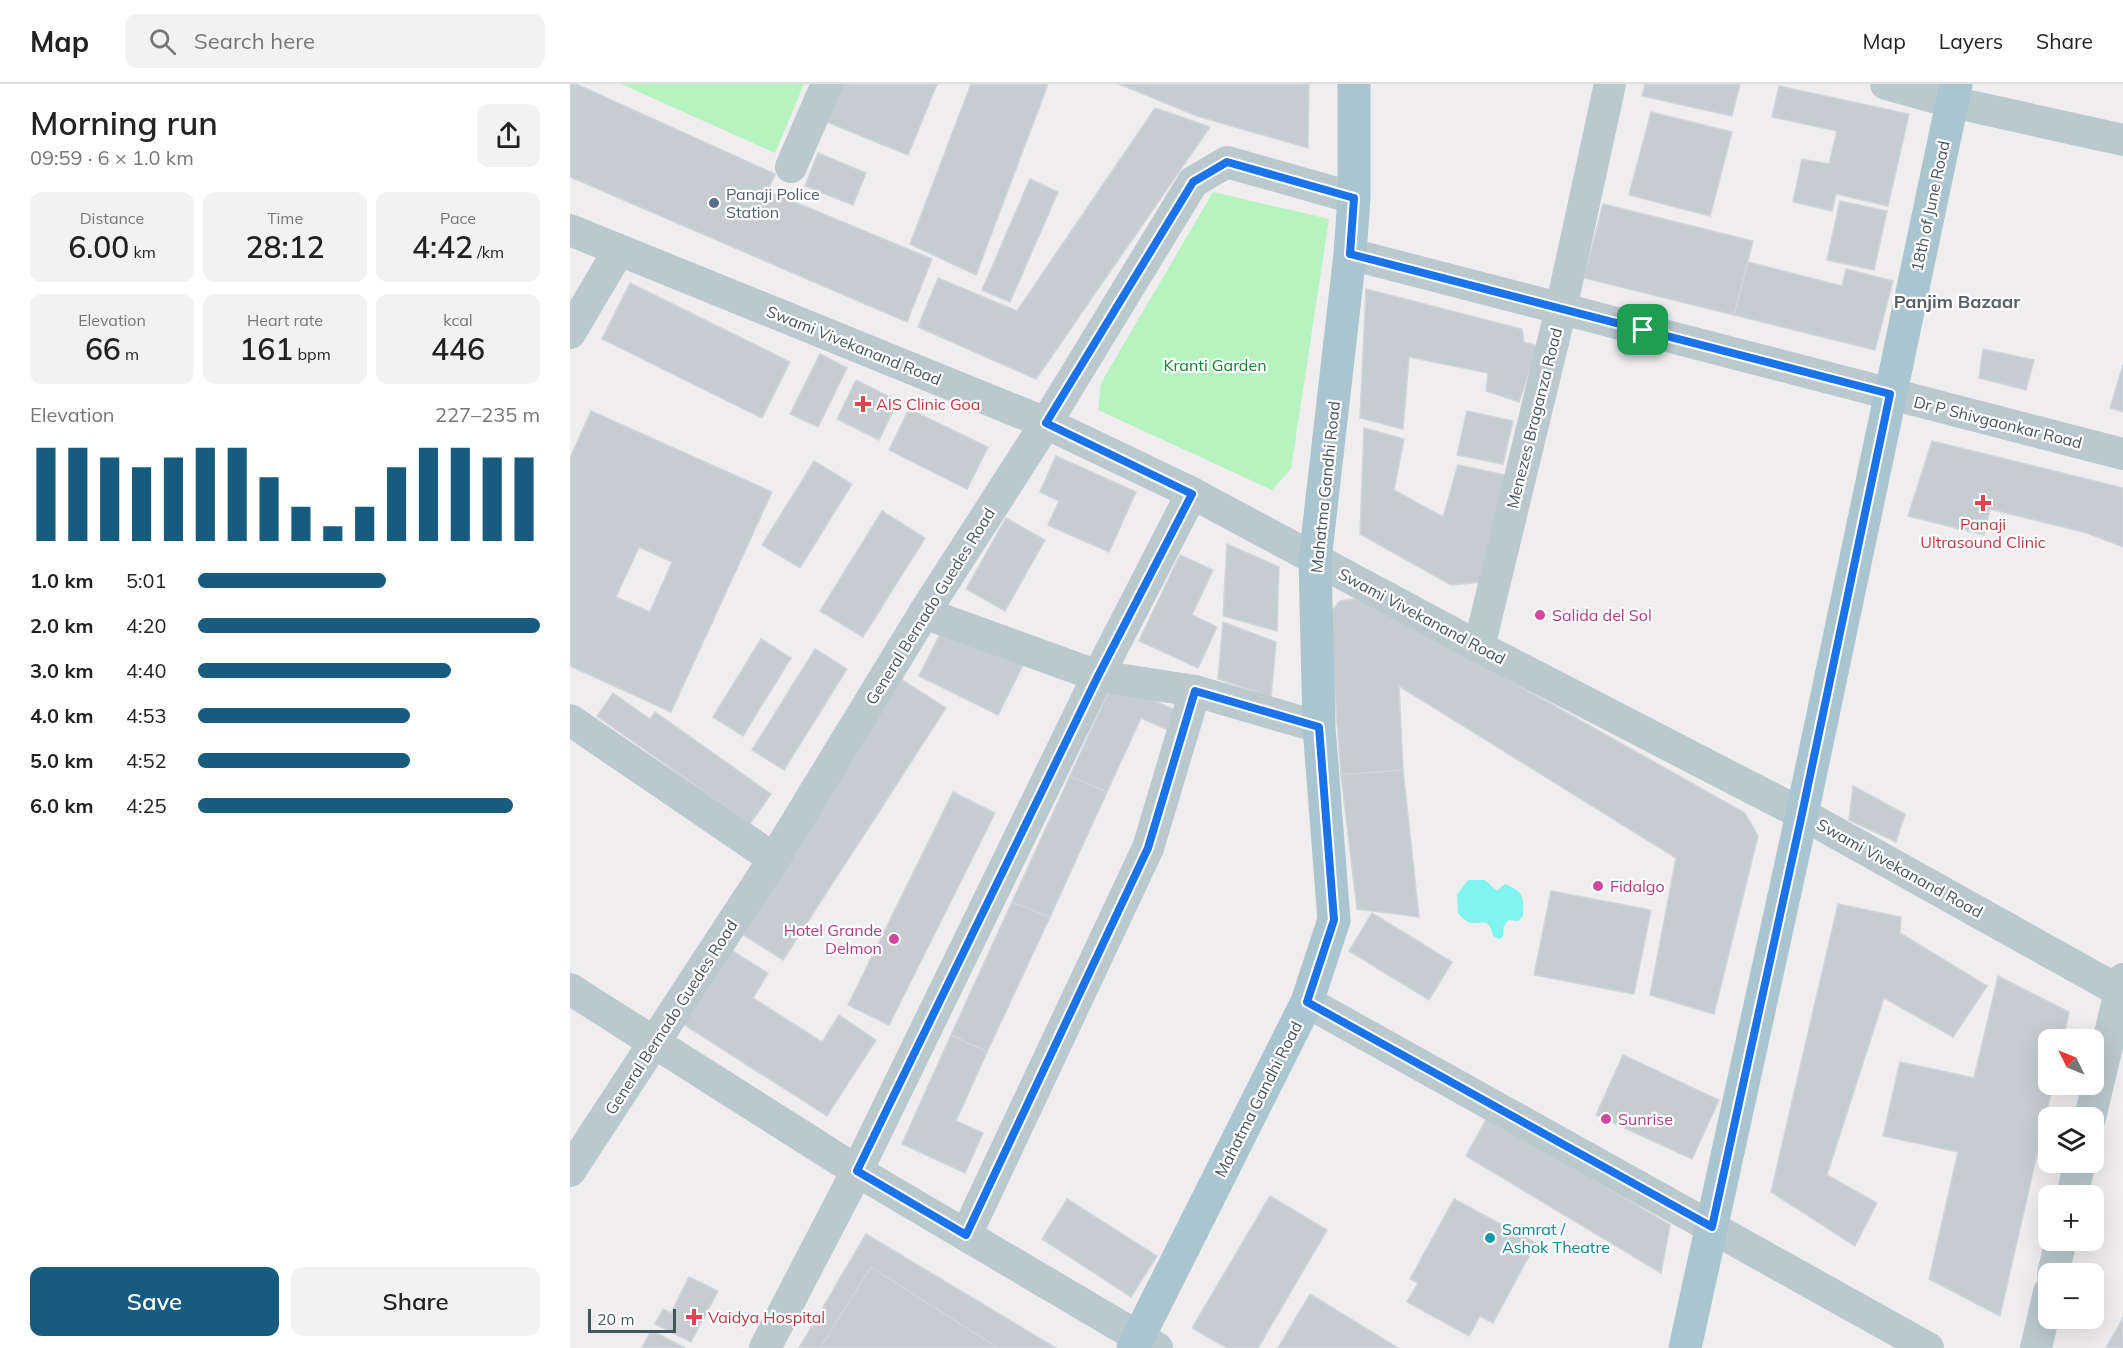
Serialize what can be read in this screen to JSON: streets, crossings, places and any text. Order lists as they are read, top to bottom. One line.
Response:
{"streets":{"main road":["18th of June Road","Mahatma Gandhi Road"],"street":["Swami Vivekanand Road","Menezes Braganza Road","Dr P Shivgaonkar Road","General Bernado Guedes Road"]},"crossings":[["18th of June Road","Swami Vivekanand Road"],["18th of June Road","Dr P Shivgaonkar Road"],["Swami Vivekanand Road","Menezes Braganza Road"],["Swami Vivekanand Road","Mahatma Gandhi Road"],["Swami Vivekanand Road","General Bernado Guedes Road"],["Menezes Braganza Road","Dr P Shivgaonkar Road"],["Dr P Shivgaonkar Road","Mahatma Gandhi Road"],["Mahatma Gandhi Road","General Bernado Guedes Road"]],"districts":["Panjim Bazaar"],"parks":["Kranti Garden"],"places":{"other":["Panaji Police Station","Salida del Sol","Fidalgo","Hotel Grande Delmon","Sunrise","Samrat / Ashok Theatre"],"health":["AIS Clinic Goa","Panaji Ultrasound Clinic","Vaidya Hospital"]},"scale_bar":"20 m","north":"top left","page":{"header":"Map","search":"Search here","nav":["Map","Layers","Share"],"heading":["Morning run","09:59 · 6 × 1.0 km"],"stats":[["Distance","6.00 km"],["Time","28:12"],["Pace","4:42 /km"],["Elevation","66 m"],["Heart rate","161 bpm"],["kcal","446"]],"chart":["Elevation","227–235 m"],"list":[{"name":"1.0 km","note":"5:01"},{"name":"2.0 km","note":"4:20"},{"name":"3.0 km","note":"4:40"},{"name":"4.0 km","note":"4:53"},{"name":"5.0 km","note":"4:52"},{"name":"6.0 km","note":"4:25"}],"map_buttons":["+","−"],"buttons":["Save","Share"],"scale":"20 m"}}
